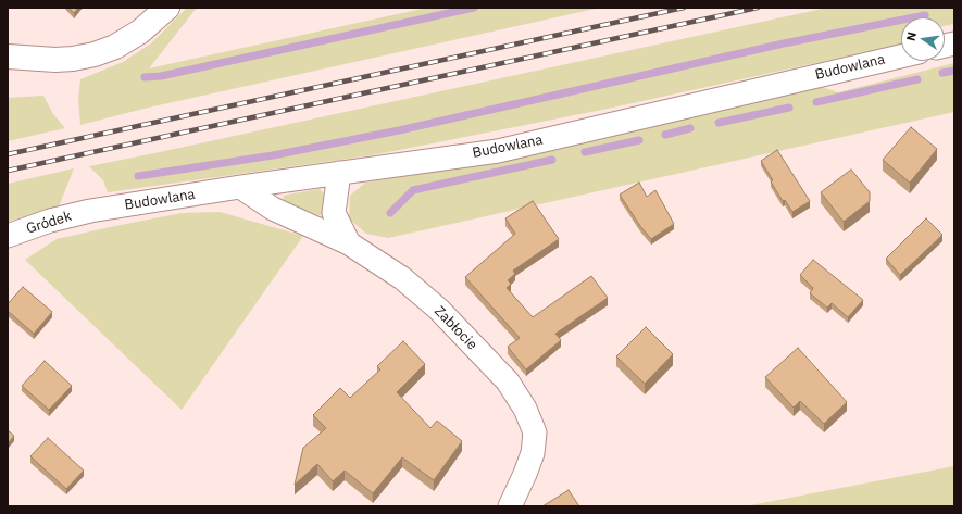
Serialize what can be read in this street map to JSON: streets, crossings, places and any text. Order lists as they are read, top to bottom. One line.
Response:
{"streets":{"street":["Budowlana","Gródek","Zabłocie"]},"crossings":[["Budowlana","Gródek"],["Budowlana","Zabłocie"]],"north":"left"}
